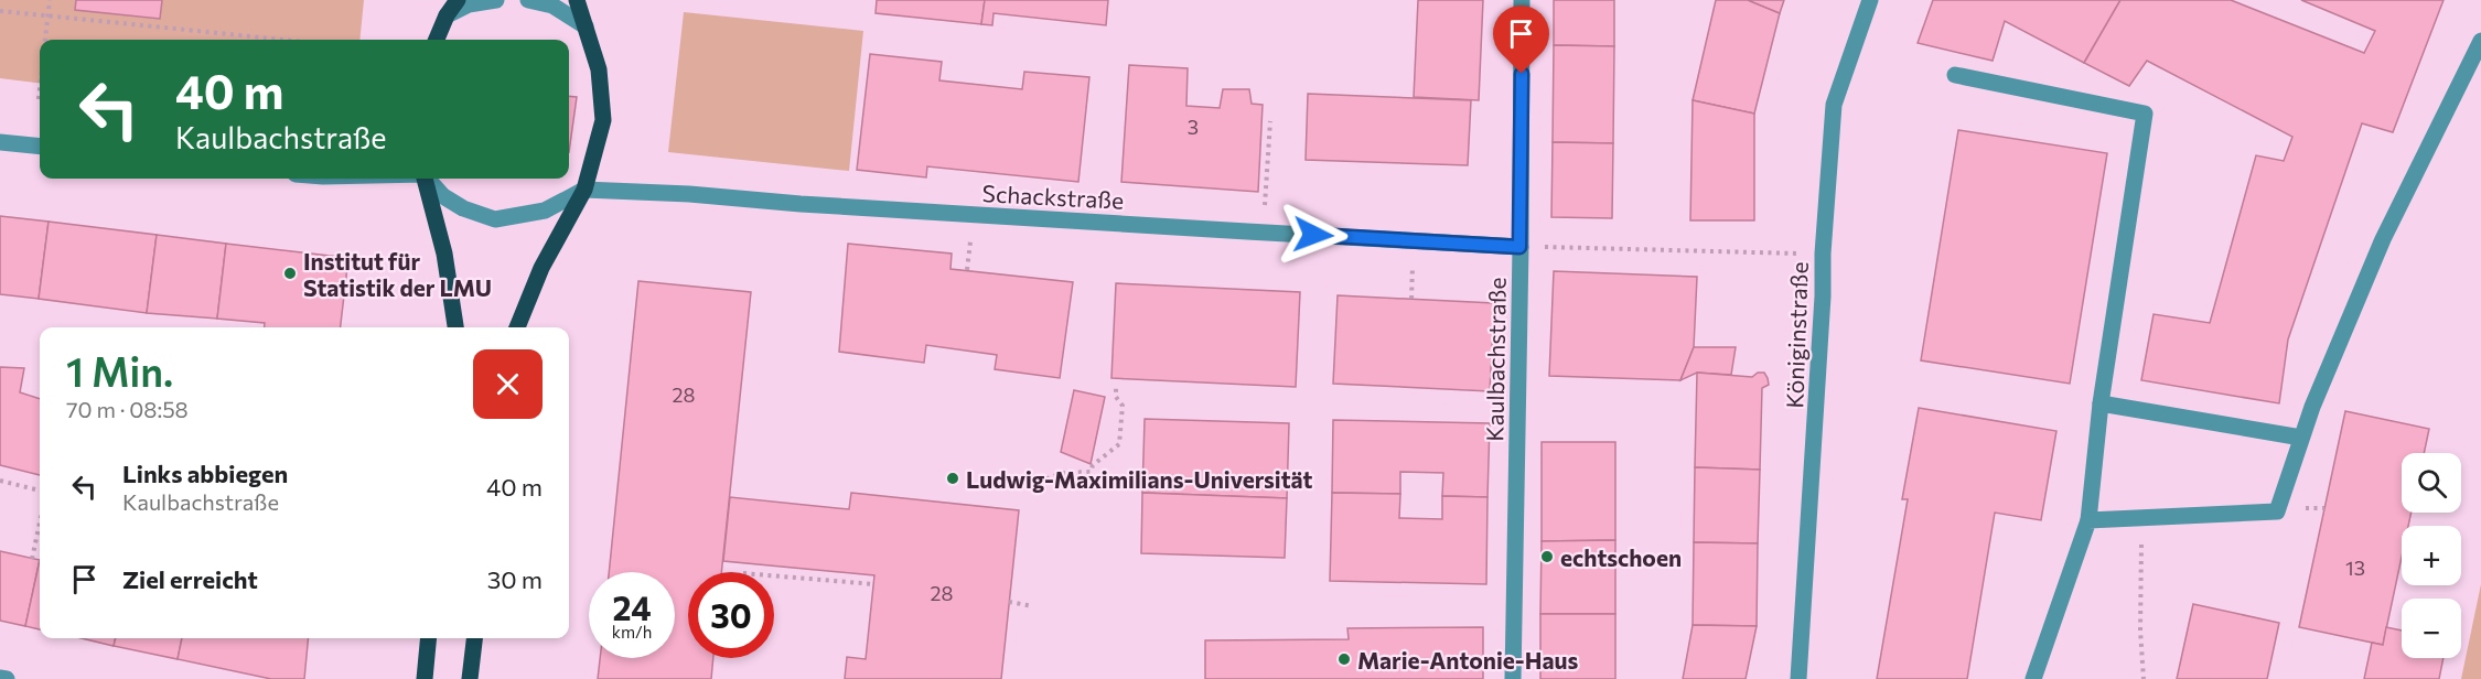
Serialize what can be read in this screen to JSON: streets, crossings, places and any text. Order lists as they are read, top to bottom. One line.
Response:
{"streets":{"street":["Schackstraße","Königinstraße","Kaulbachstraße"]},"crossings":[["Schackstraße","Kaulbachstraße"]],"places":["Institut für Statistik der LMU","Ludwig-Maximilians-Universität","echtschoen","Marie-Antonie-Haus"],"house_numbers":["3","28","13","28"],"page":{"turn":["40 m","Kaulbachstraße"],"heading":["1 Min.","70 m · 08:58"],"list":[{"name":"Links abbiegen","note":"Kaulbachstraße","value":"40 m"},{"name":"Ziel erreicht","value":"30 m"}],"map_buttons":["+","−"],"speed":"24 km/h","limit":"30"}}
